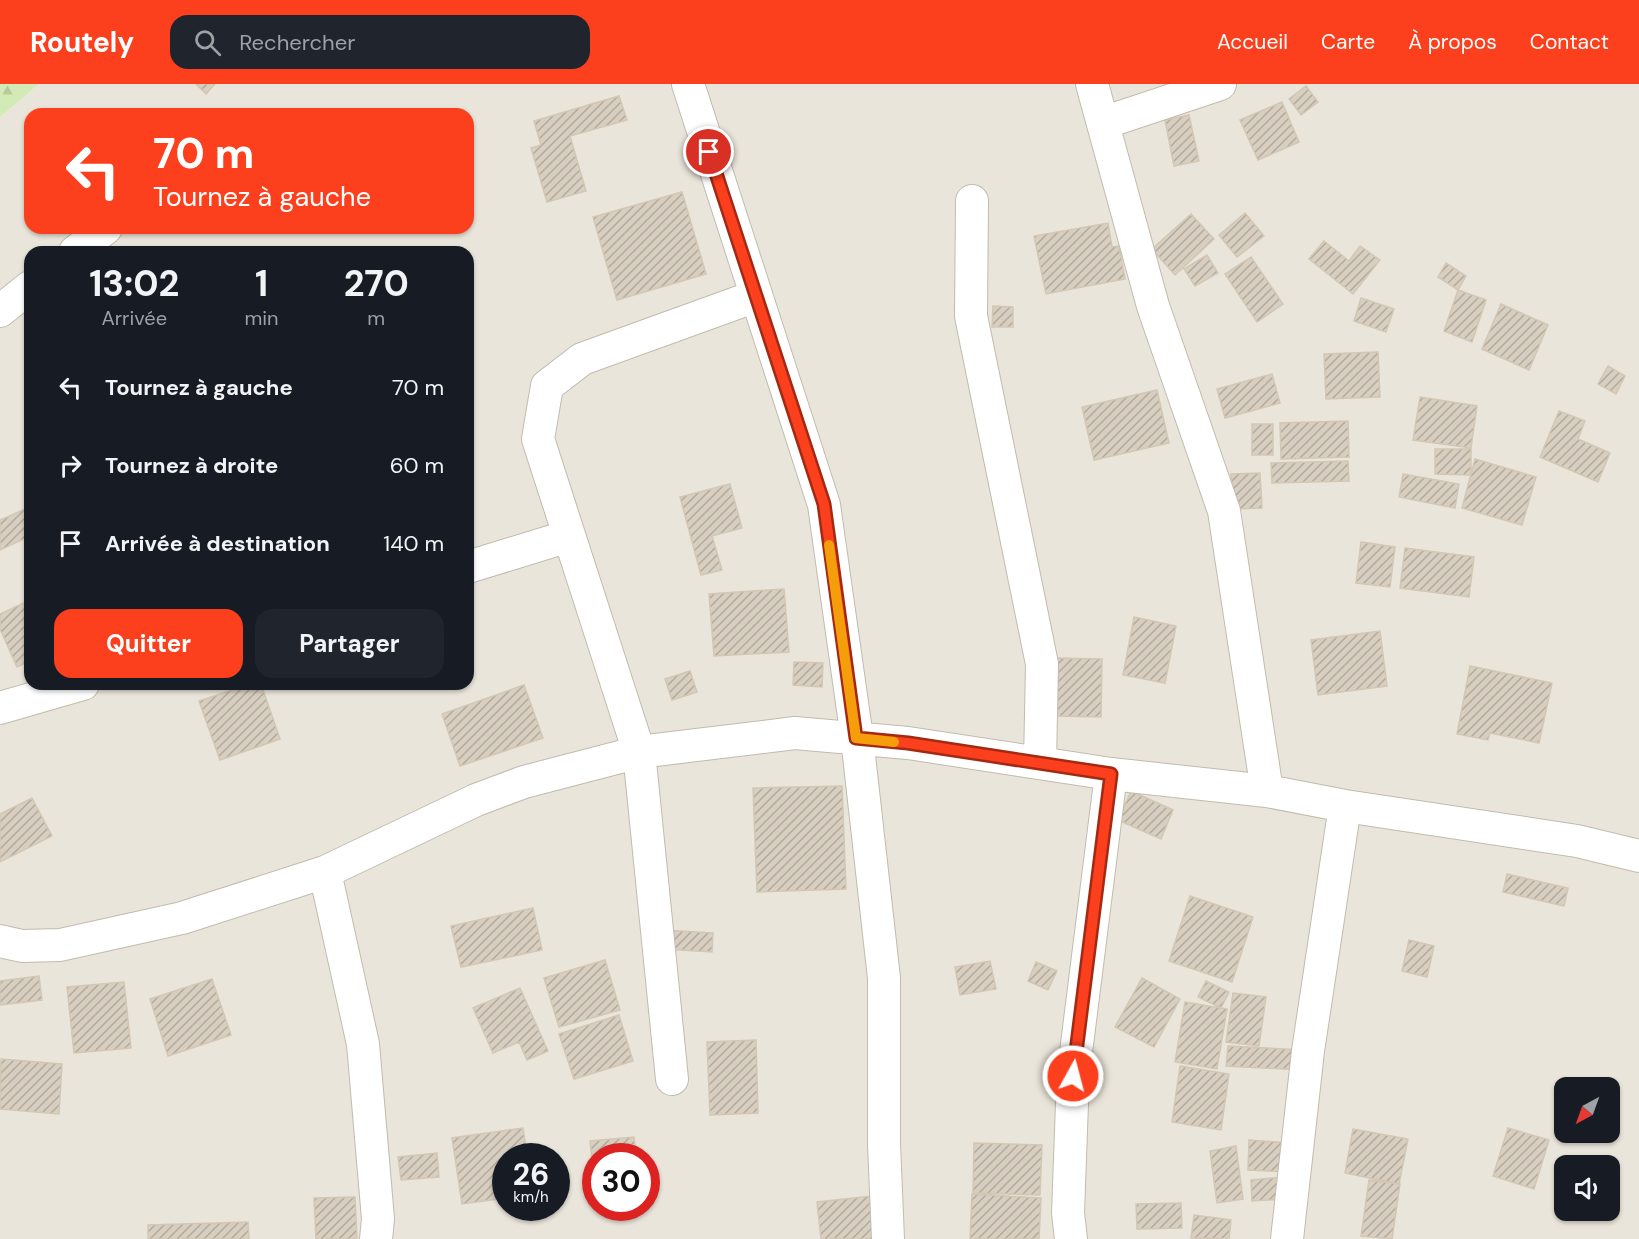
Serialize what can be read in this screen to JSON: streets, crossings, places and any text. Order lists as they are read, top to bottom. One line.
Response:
{"north":"bottom left","page":{"header":"Routely","search":"Rechercher","nav":["Accueil","Carte","À propos","Contact"],"turn":["70 m","Tournez à gauche"],"eta":["13:02","Arrivée","1","min","270","m"],"list":[{"name":"Tournez à gauche","value":"70 m"},{"name":"Tournez à droite","value":"60 m"},{"name":"Arrivée à destination","value":"140 m"}],"buttons":["Quitter","Partager"],"speed":"26 km/h","limit":"30"}}
